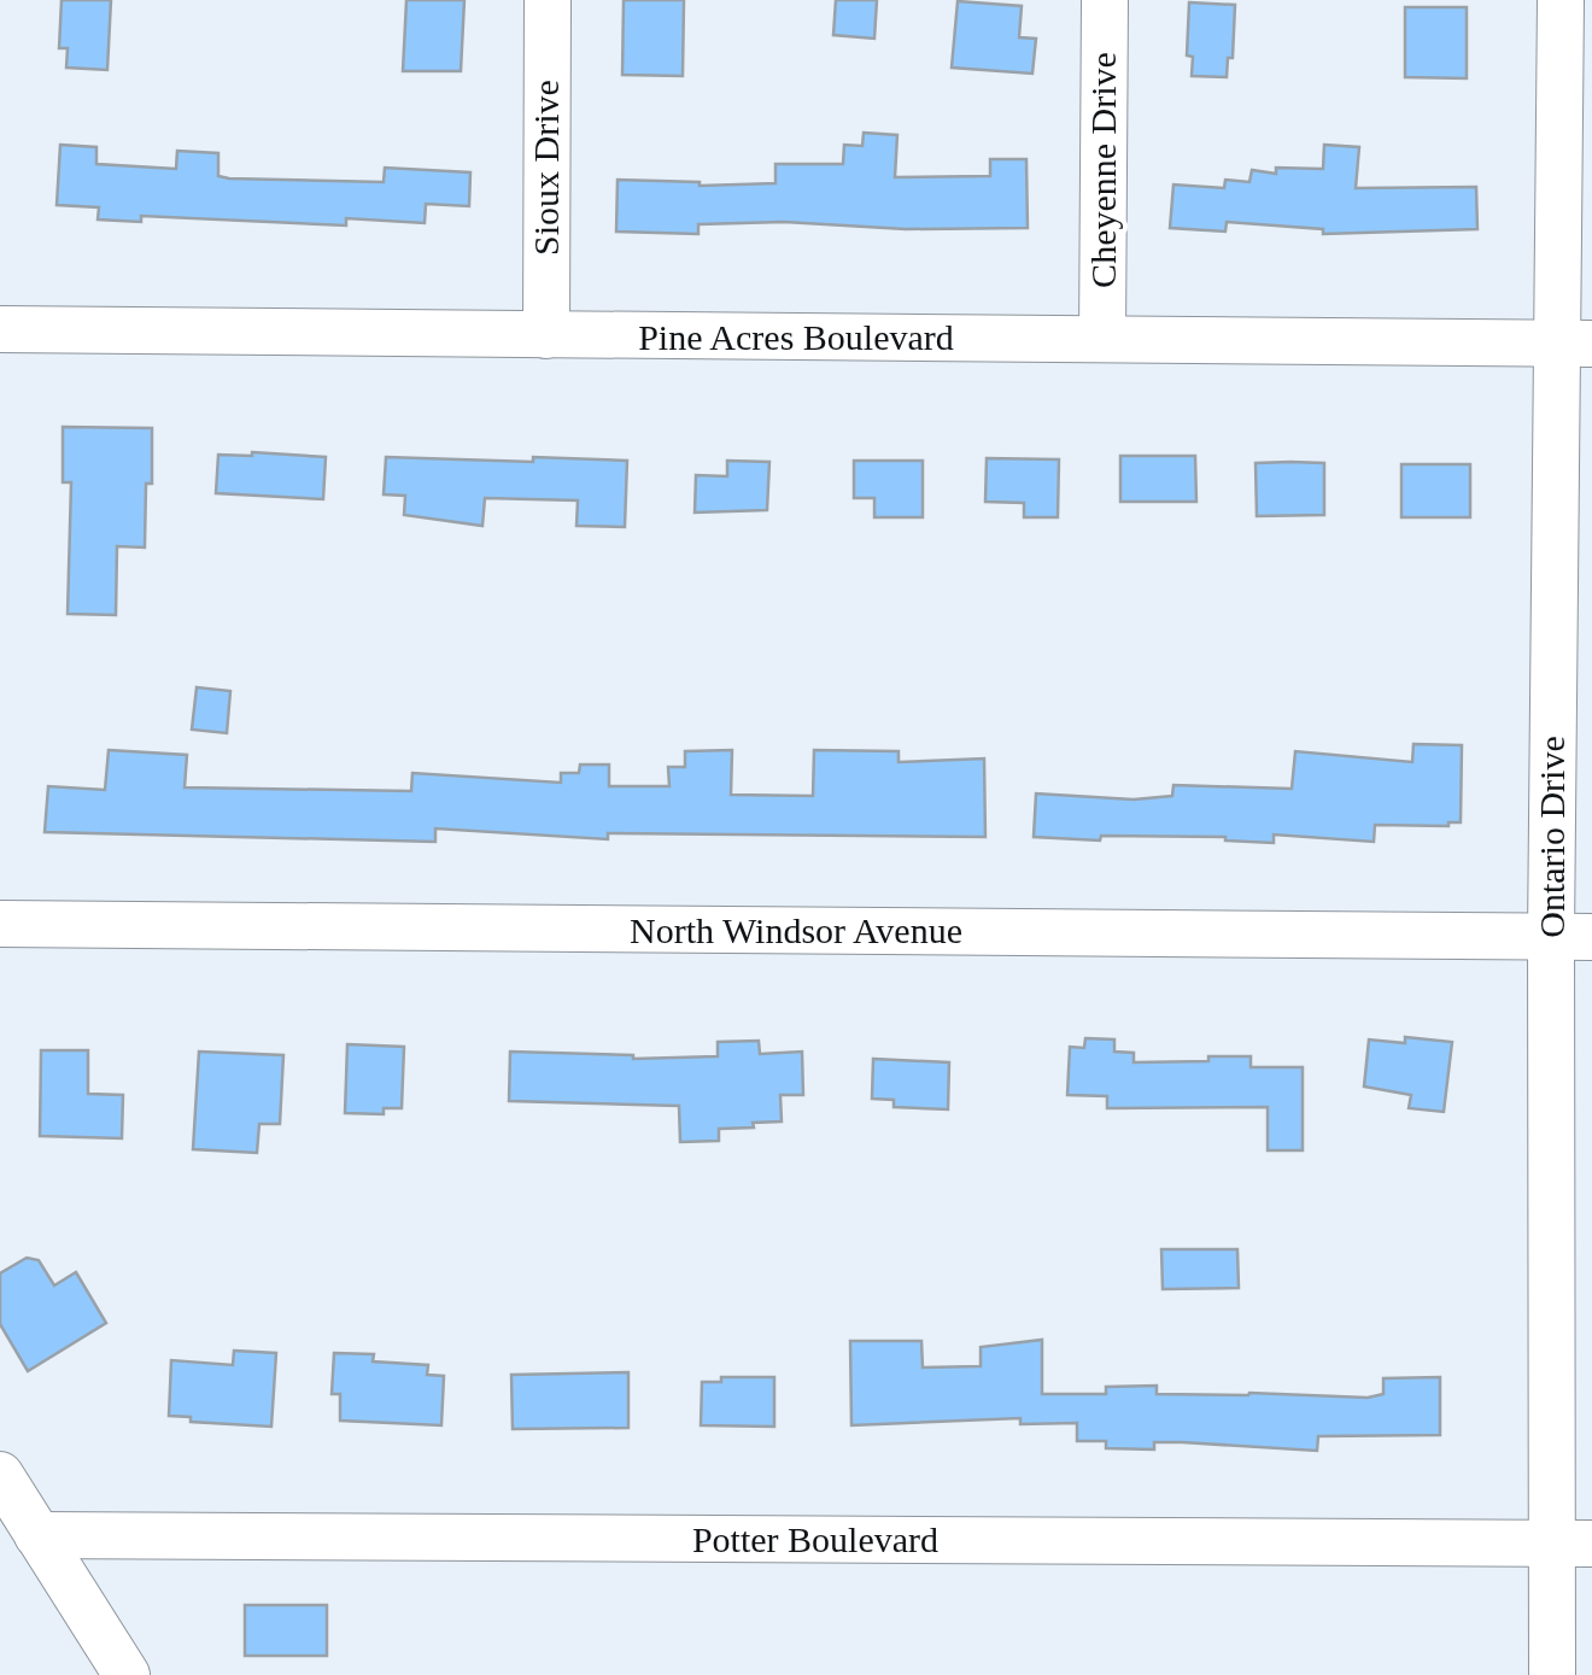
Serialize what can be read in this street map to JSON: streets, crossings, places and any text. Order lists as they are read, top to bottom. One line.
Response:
{"streets":{"street":["Sioux Drive","Cheyenne Drive","Pine Acres Boulevard","Ontario Drive","North Windsor Avenue","Potter Boulevard"]},"crossings":[["Sioux Drive","Pine Acres Boulevard"],["Cheyenne Drive","Pine Acres Boulevard"],["Pine Acres Boulevard","Ontario Drive"],["Ontario Drive","North Windsor Avenue"],["Ontario Drive","Potter Boulevard"]]}
